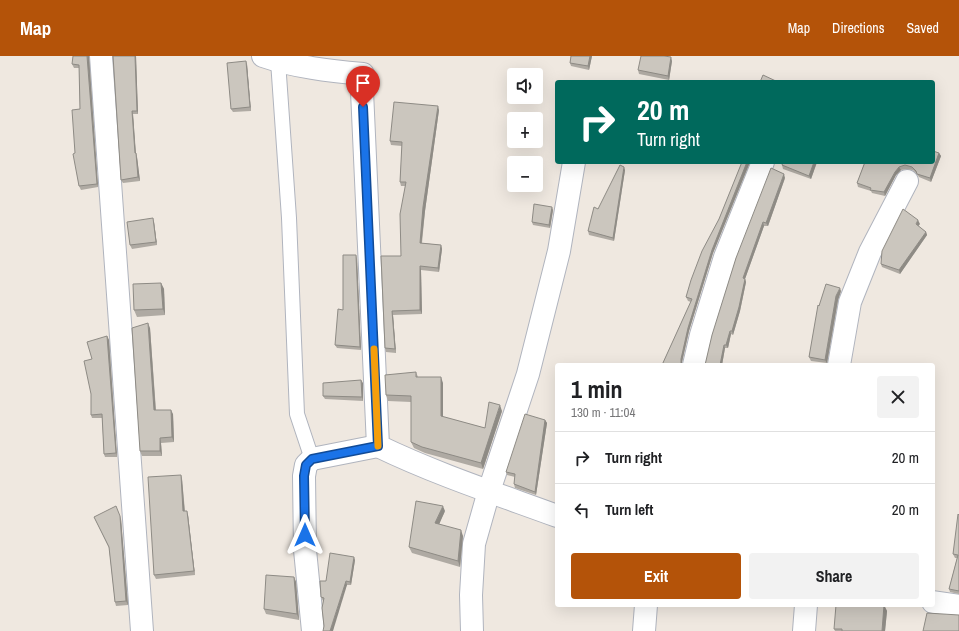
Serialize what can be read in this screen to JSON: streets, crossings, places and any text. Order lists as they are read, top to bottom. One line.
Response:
{"page":{"header":"Map","nav":["Map","Directions","Saved"],"map_buttons":["+","−"],"turn":["20 m","Turn right"],"heading":["1 min","130 m · 11:04"],"list":[{"name":"Turn right","value":"20 m"},{"name":"Turn left","value":"20 m"}],"buttons":["Exit","Share"]}}
